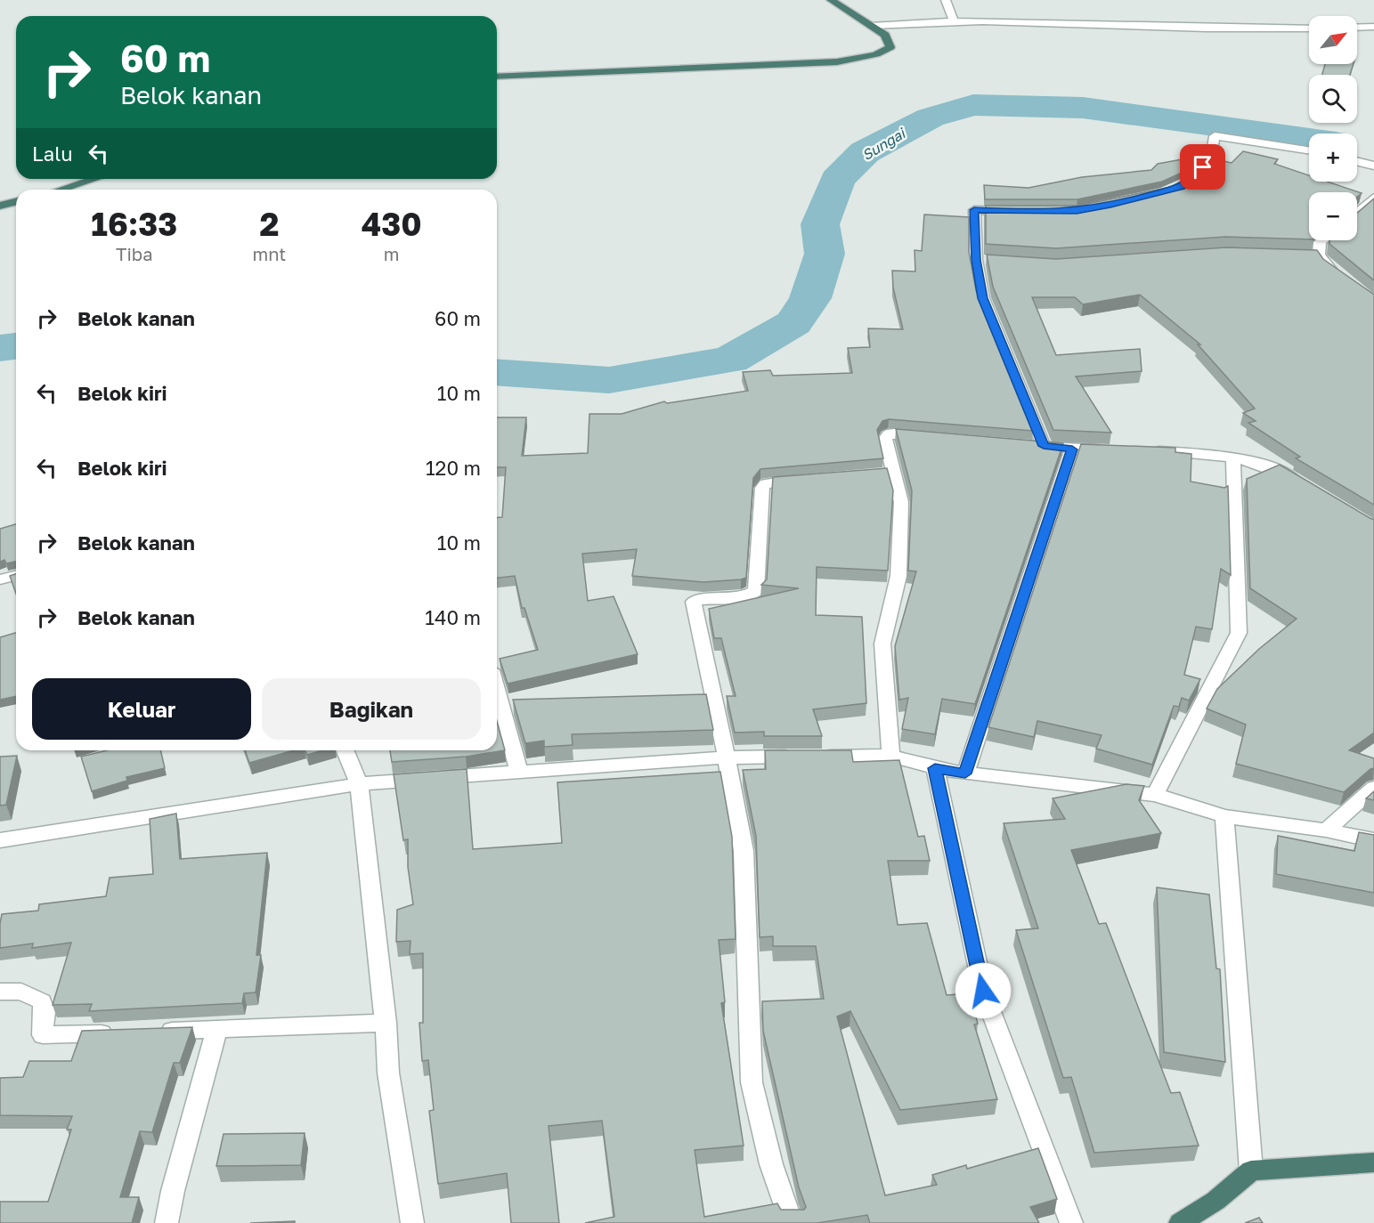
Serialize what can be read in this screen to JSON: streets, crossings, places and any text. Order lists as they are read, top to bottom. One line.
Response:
{"water":["Sungai"],"north":"top right","page":{"map_buttons":["+","−"],"turn":["60 m","Belok kanan"],"then":"Lalu","eta":["16:33","Tiba","2","mnt","430","m"],"list":[{"name":"Belok kanan","value":"60 m"},{"name":"Belok kiri","value":"10 m"},{"name":"Belok kiri","value":"120 m"},{"name":"Belok kanan","value":"10 m"},{"name":"Belok kanan","value":"140 m"}],"buttons":["Keluar","Bagikan"]}}
